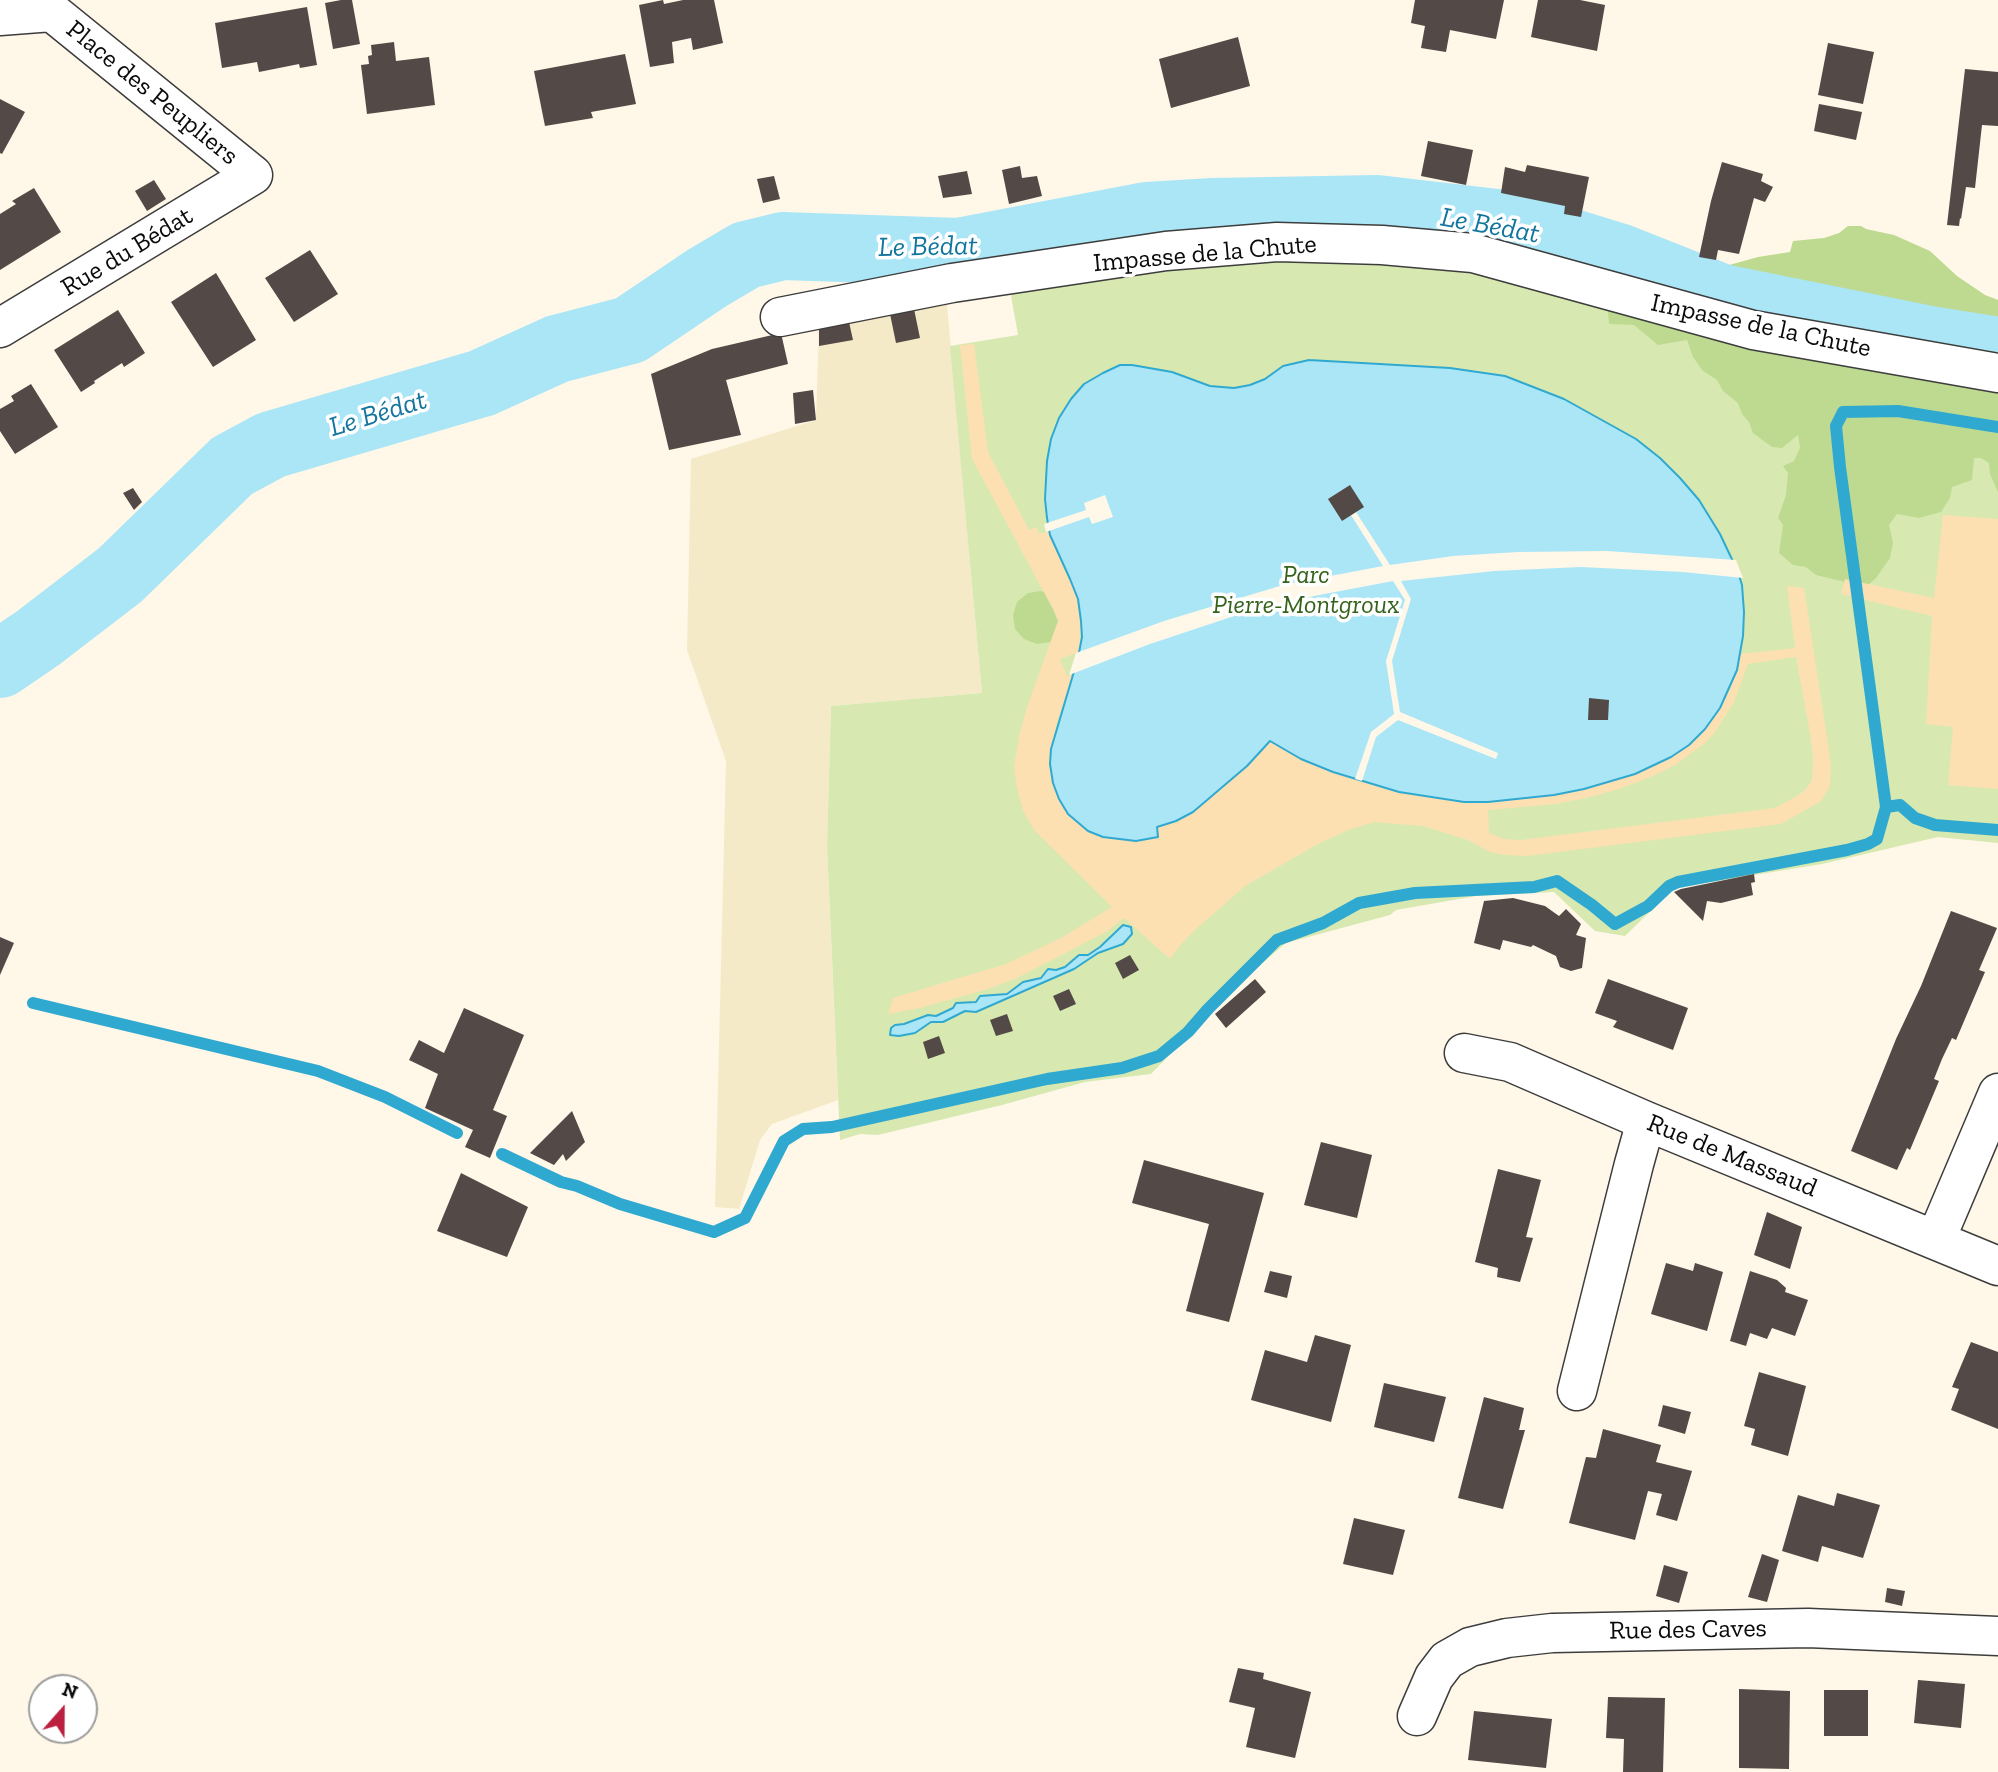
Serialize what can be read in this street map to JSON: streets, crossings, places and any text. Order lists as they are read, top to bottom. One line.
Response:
{"streets":{"street":["Place des Peupliers","Rue du Bédat","Impasse de la Chute","Rue de Massaud","Rue des Caves"]},"crossings":[["Place des Peupliers","Rue du Bédat"]],"water":["Le Bédat"],"parks":["Parc Pierre-Montgroux"],"north":"top"}
